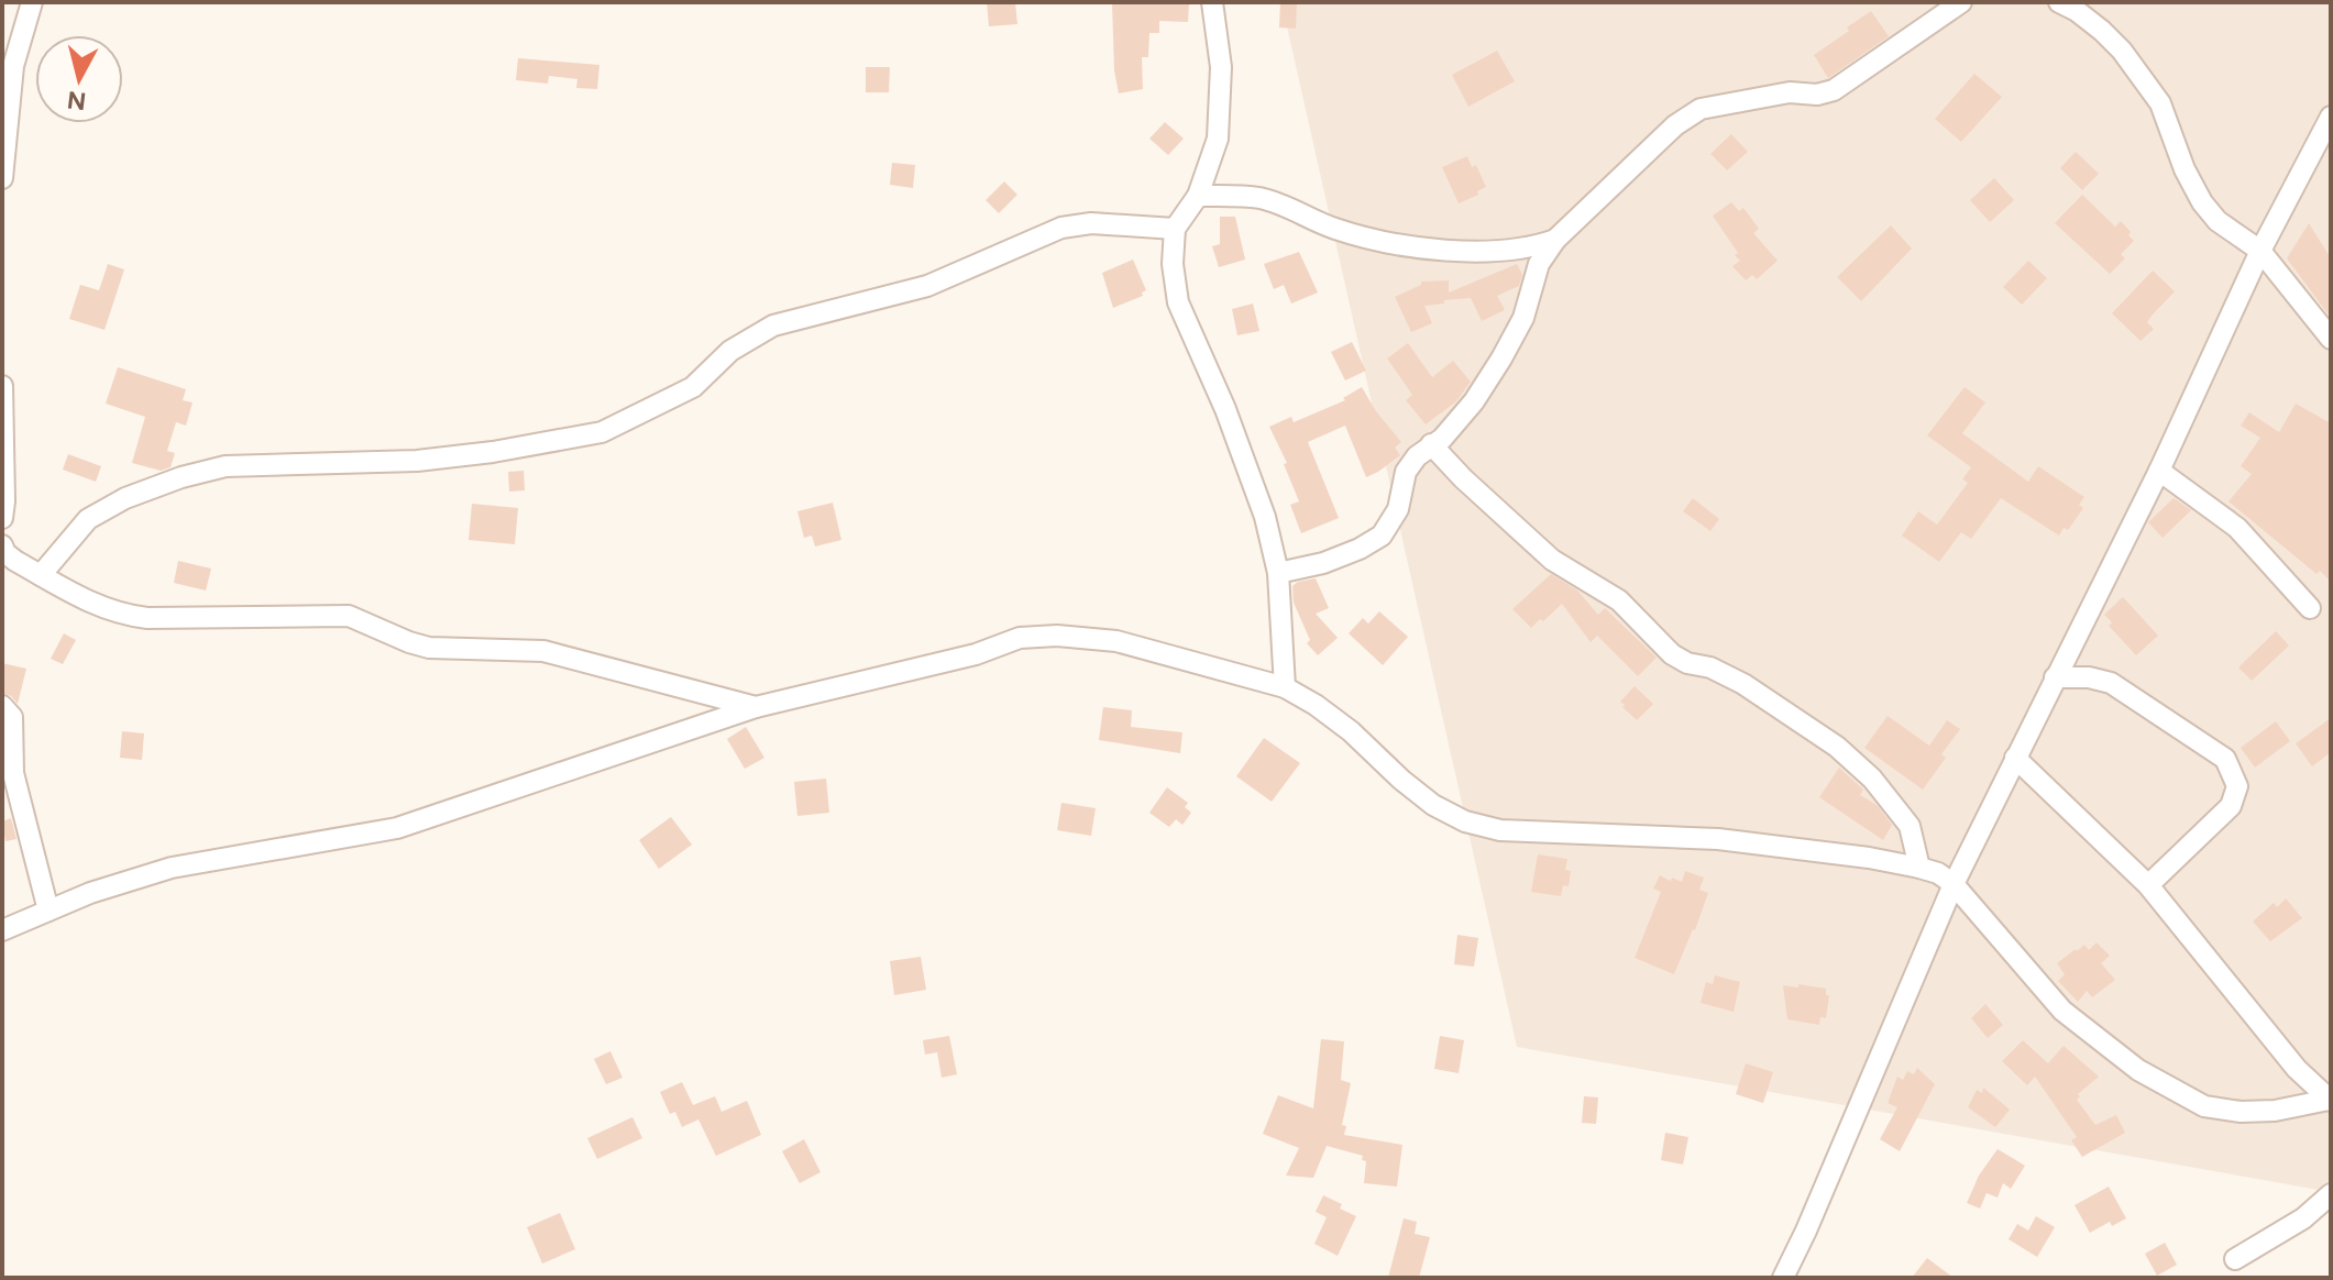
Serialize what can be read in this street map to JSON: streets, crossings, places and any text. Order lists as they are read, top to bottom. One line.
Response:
{"north":"bottom"}
